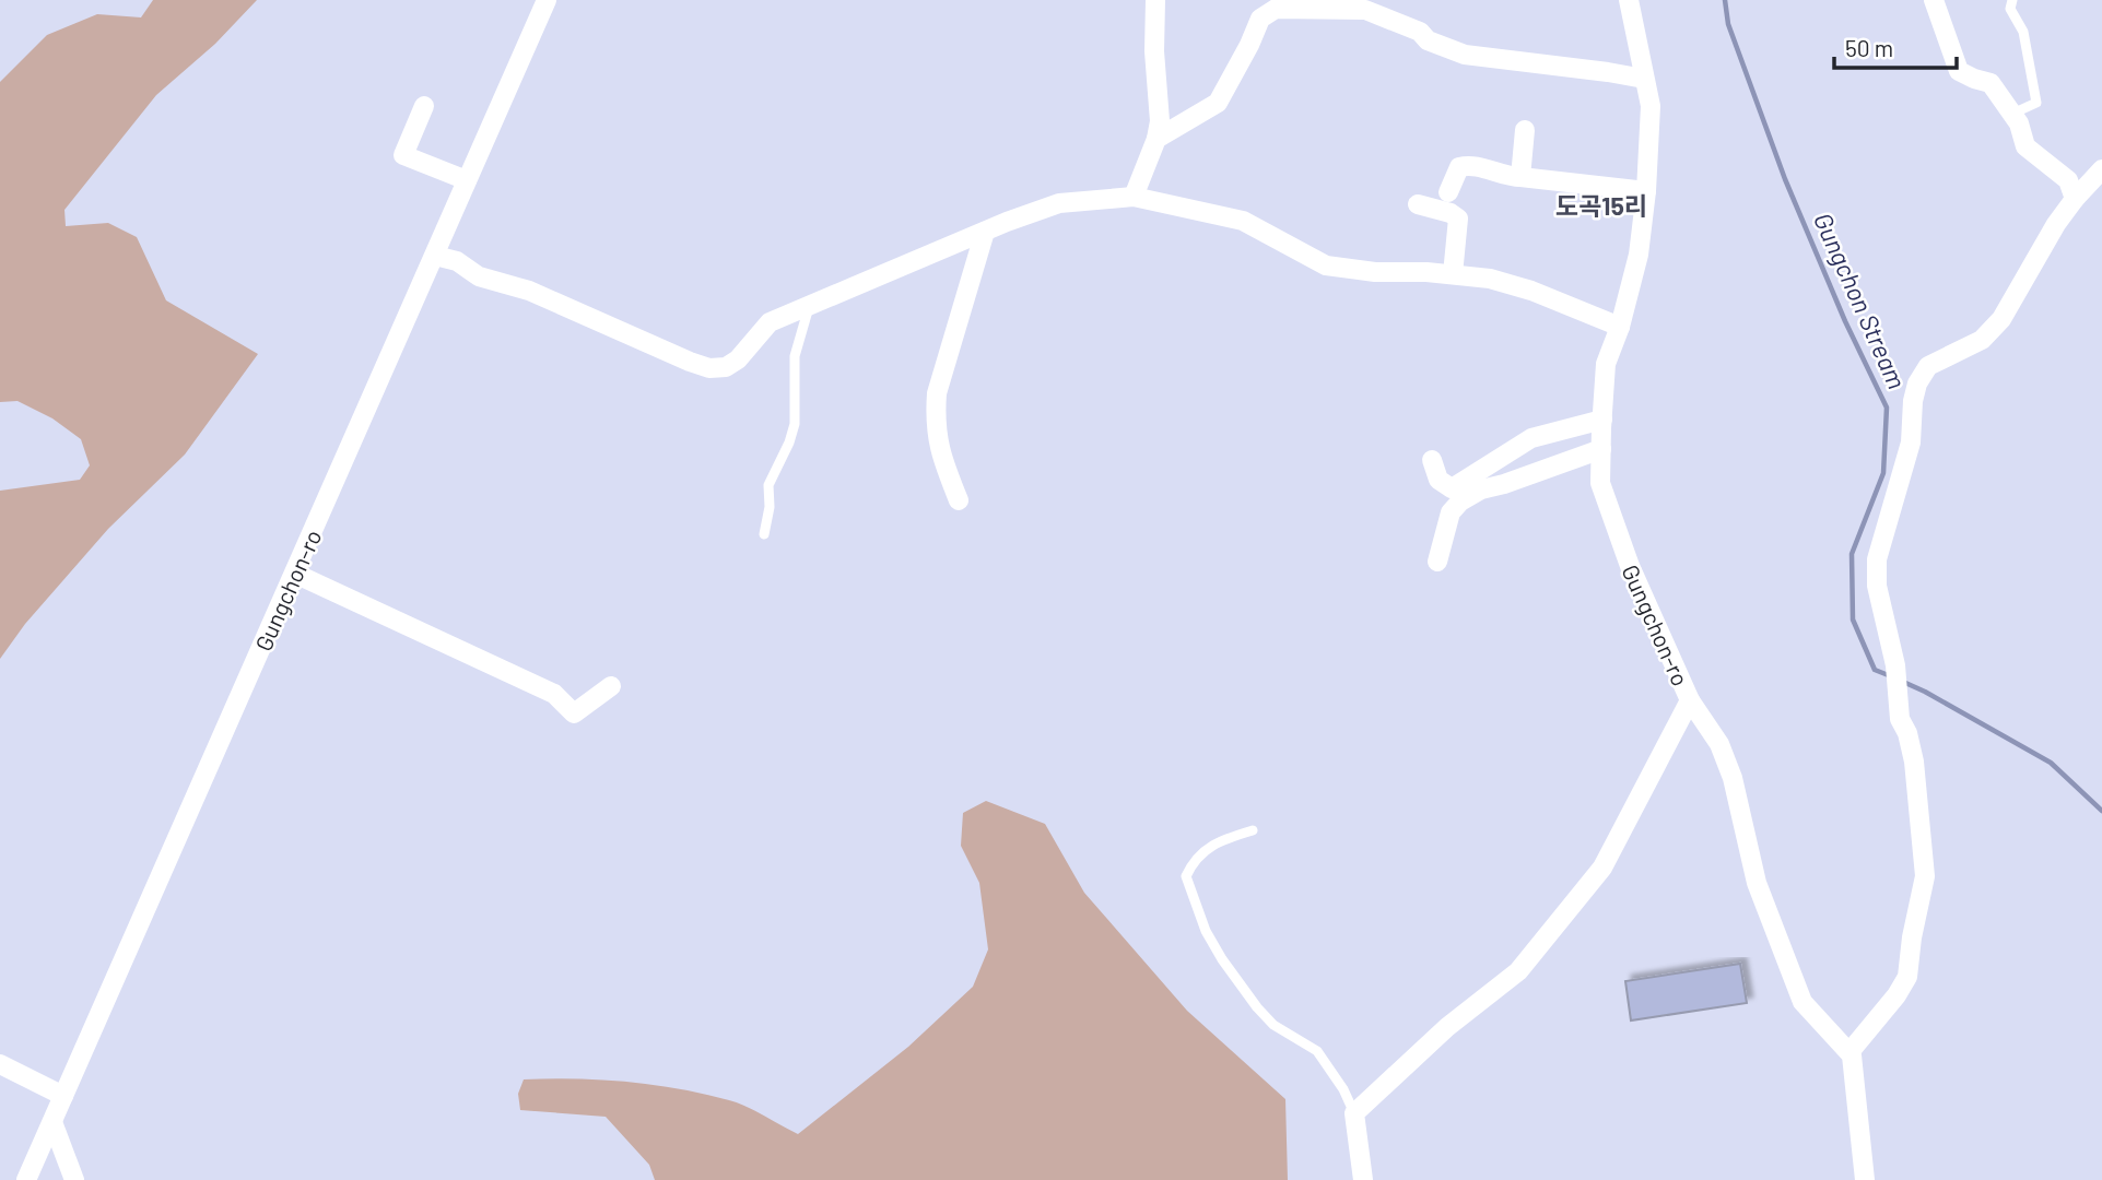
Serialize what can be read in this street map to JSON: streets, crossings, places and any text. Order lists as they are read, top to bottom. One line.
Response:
{"streets":{"street":["Gungchon-ro"]},"districts":["도곡15리"],"water":["Gungchon Stream"],"scale_bar":"50 m"}
